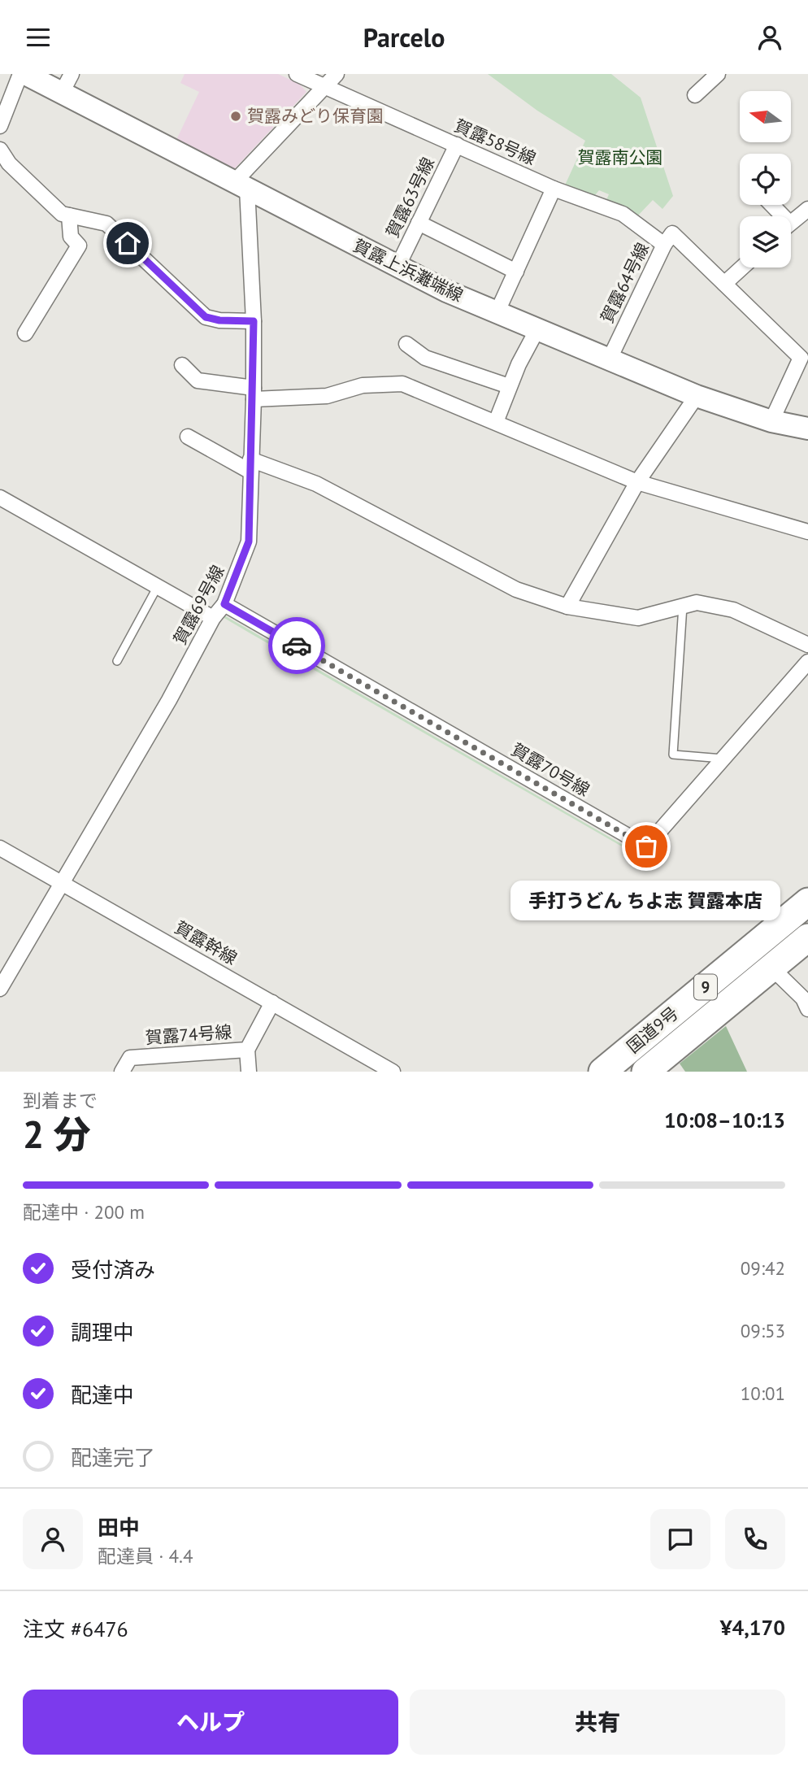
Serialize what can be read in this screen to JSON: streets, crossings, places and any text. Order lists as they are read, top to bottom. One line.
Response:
{"streets":{"highway":["9","国道9号"],"street":["賀露58号線","賀露63号線","賀露上浜灘端線","賀露64号線","賀露69号線","賀露70号線","賀露幹線","賀露74号線"]},"crossings":[["賀露58号線","賀露63号線"],["賀露58号線","賀露64号線"],["賀露63号線","賀露上浜灘端線"],["賀露上浜灘端線","賀露64号線"],["賀露上浜灘端線","賀露69号線"],["賀露69号線","賀露70号線"],["賀露69号線","賀露幹線"],["賀露幹線","賀露74号線"]],"parks":["賀露南公園"],"places":["賀露みどり保育園","手打うどん ちよ志 賀露本店"],"north":"left","page":{"header":"Parcelo","bubble":"手打うどん ちよ志 賀露本店","heading":["2 分","到着まで","10:08–10:13"],"panel":["田中","配達員 · 4.4","注文 #6476","¥4,170"],"bar":"配達中 · 200 m","list":[["受付済み","09:42"],["調理中","09:53"],["配達中","10:01"],"配達完了"],"buttons":["ヘルプ","共有"]}}
